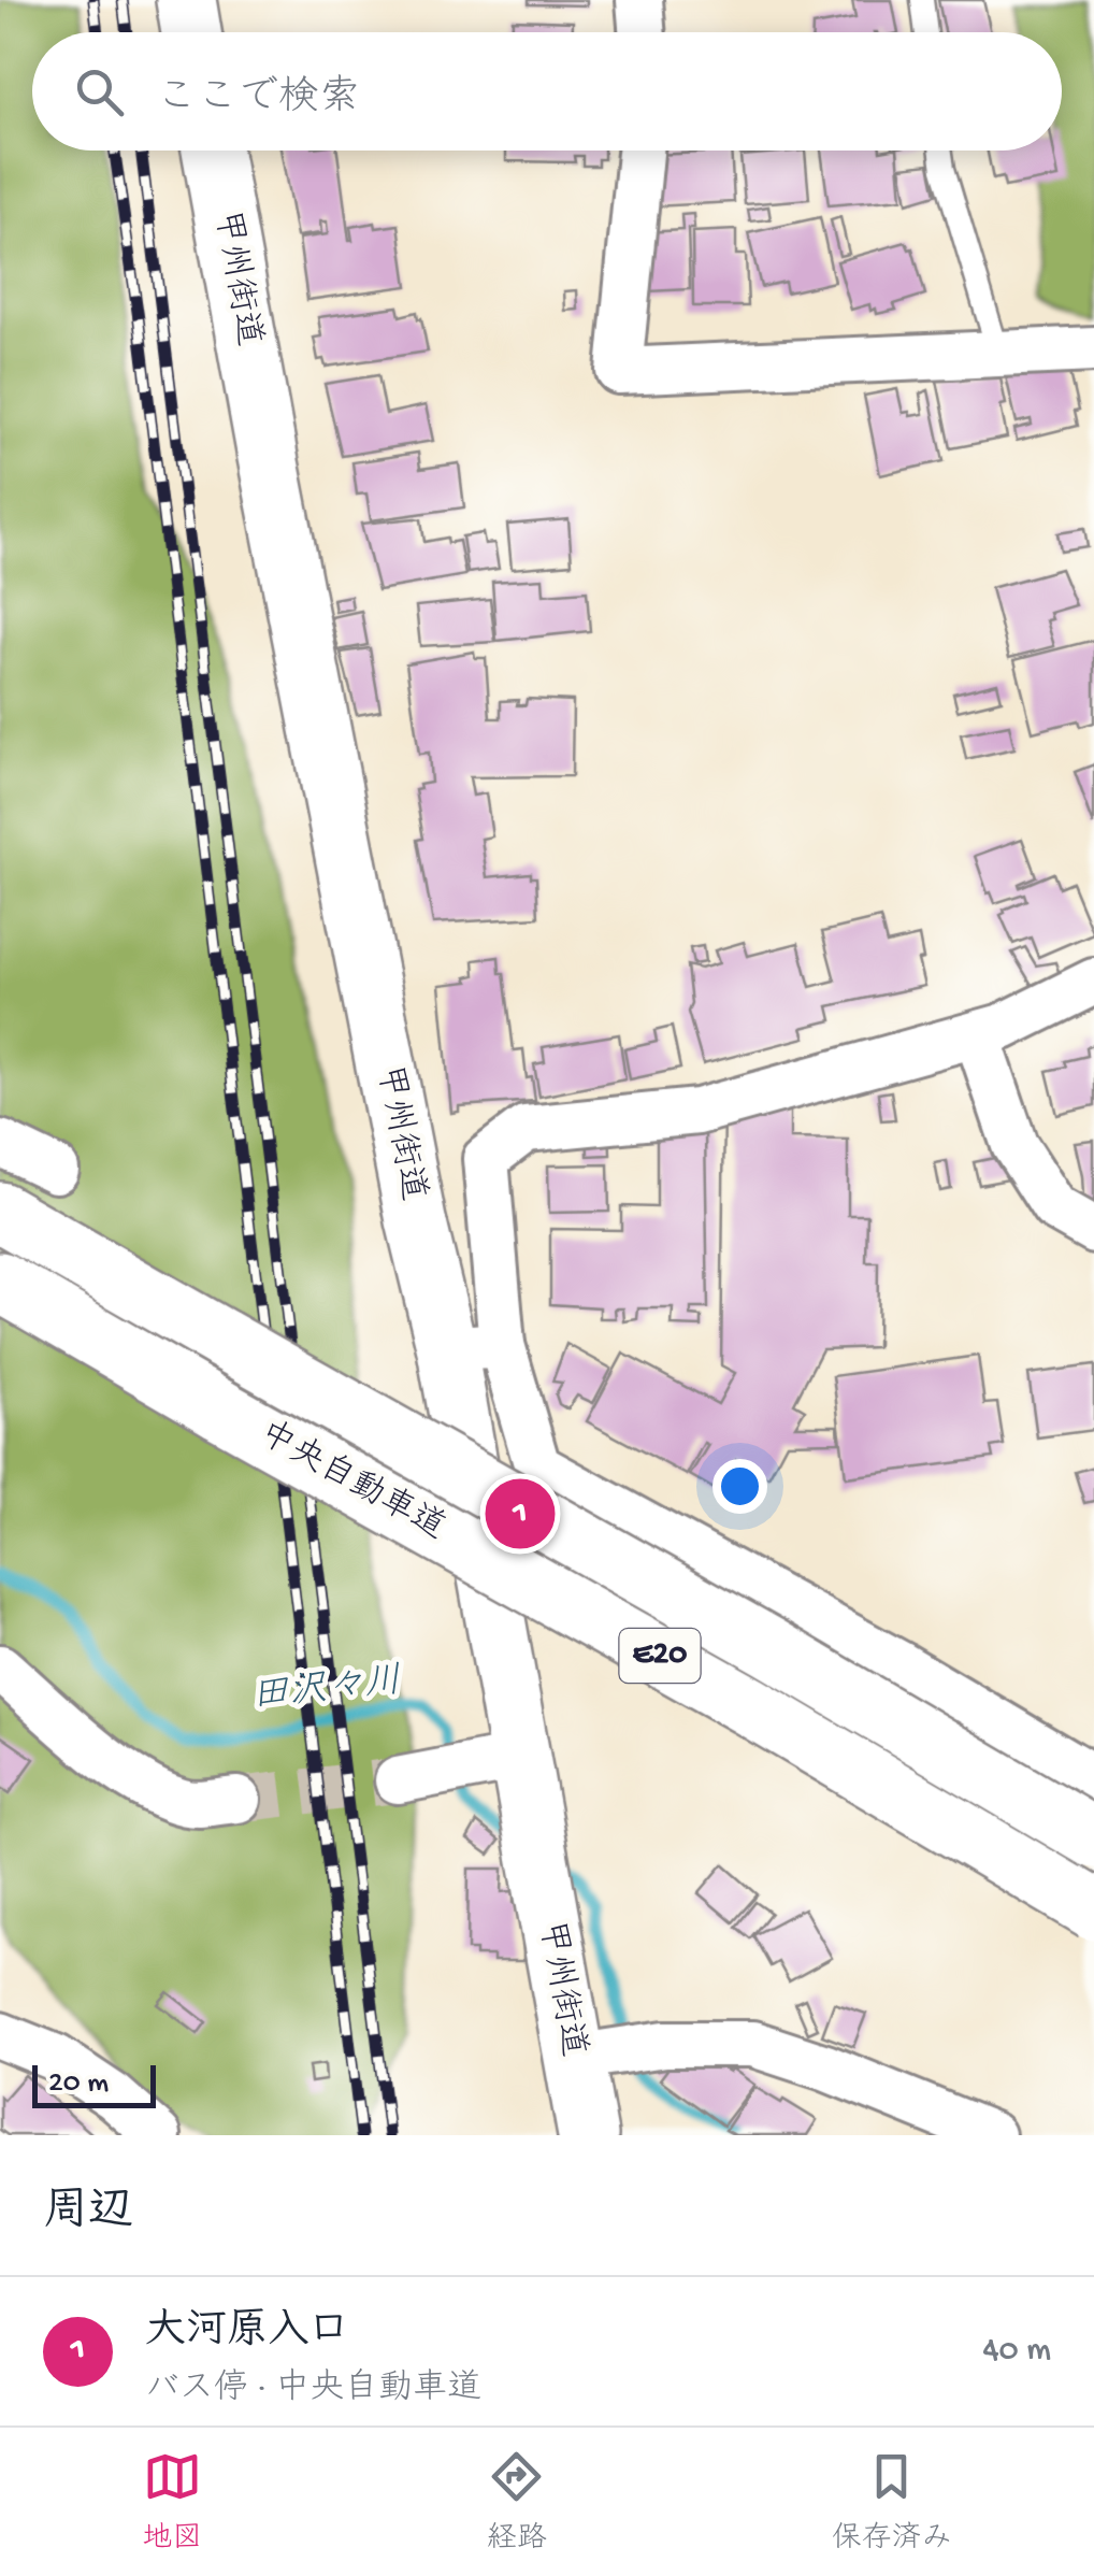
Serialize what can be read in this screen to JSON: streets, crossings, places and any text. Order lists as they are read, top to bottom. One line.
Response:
{"streets":{"main road":["甲州街道","中央自動車道","E20"]},"water":["田沢々川"],"scale_bar":"20 m","page":{"search":"ここで検索","pins":"1","scale":"20 m","heading":"周辺","list":[{"mark":"1","name":"大河原入口","note":"バス停 · 中央自動車道","value":"40 m"}],"nav":["地図","経路","保存済み"]}}
